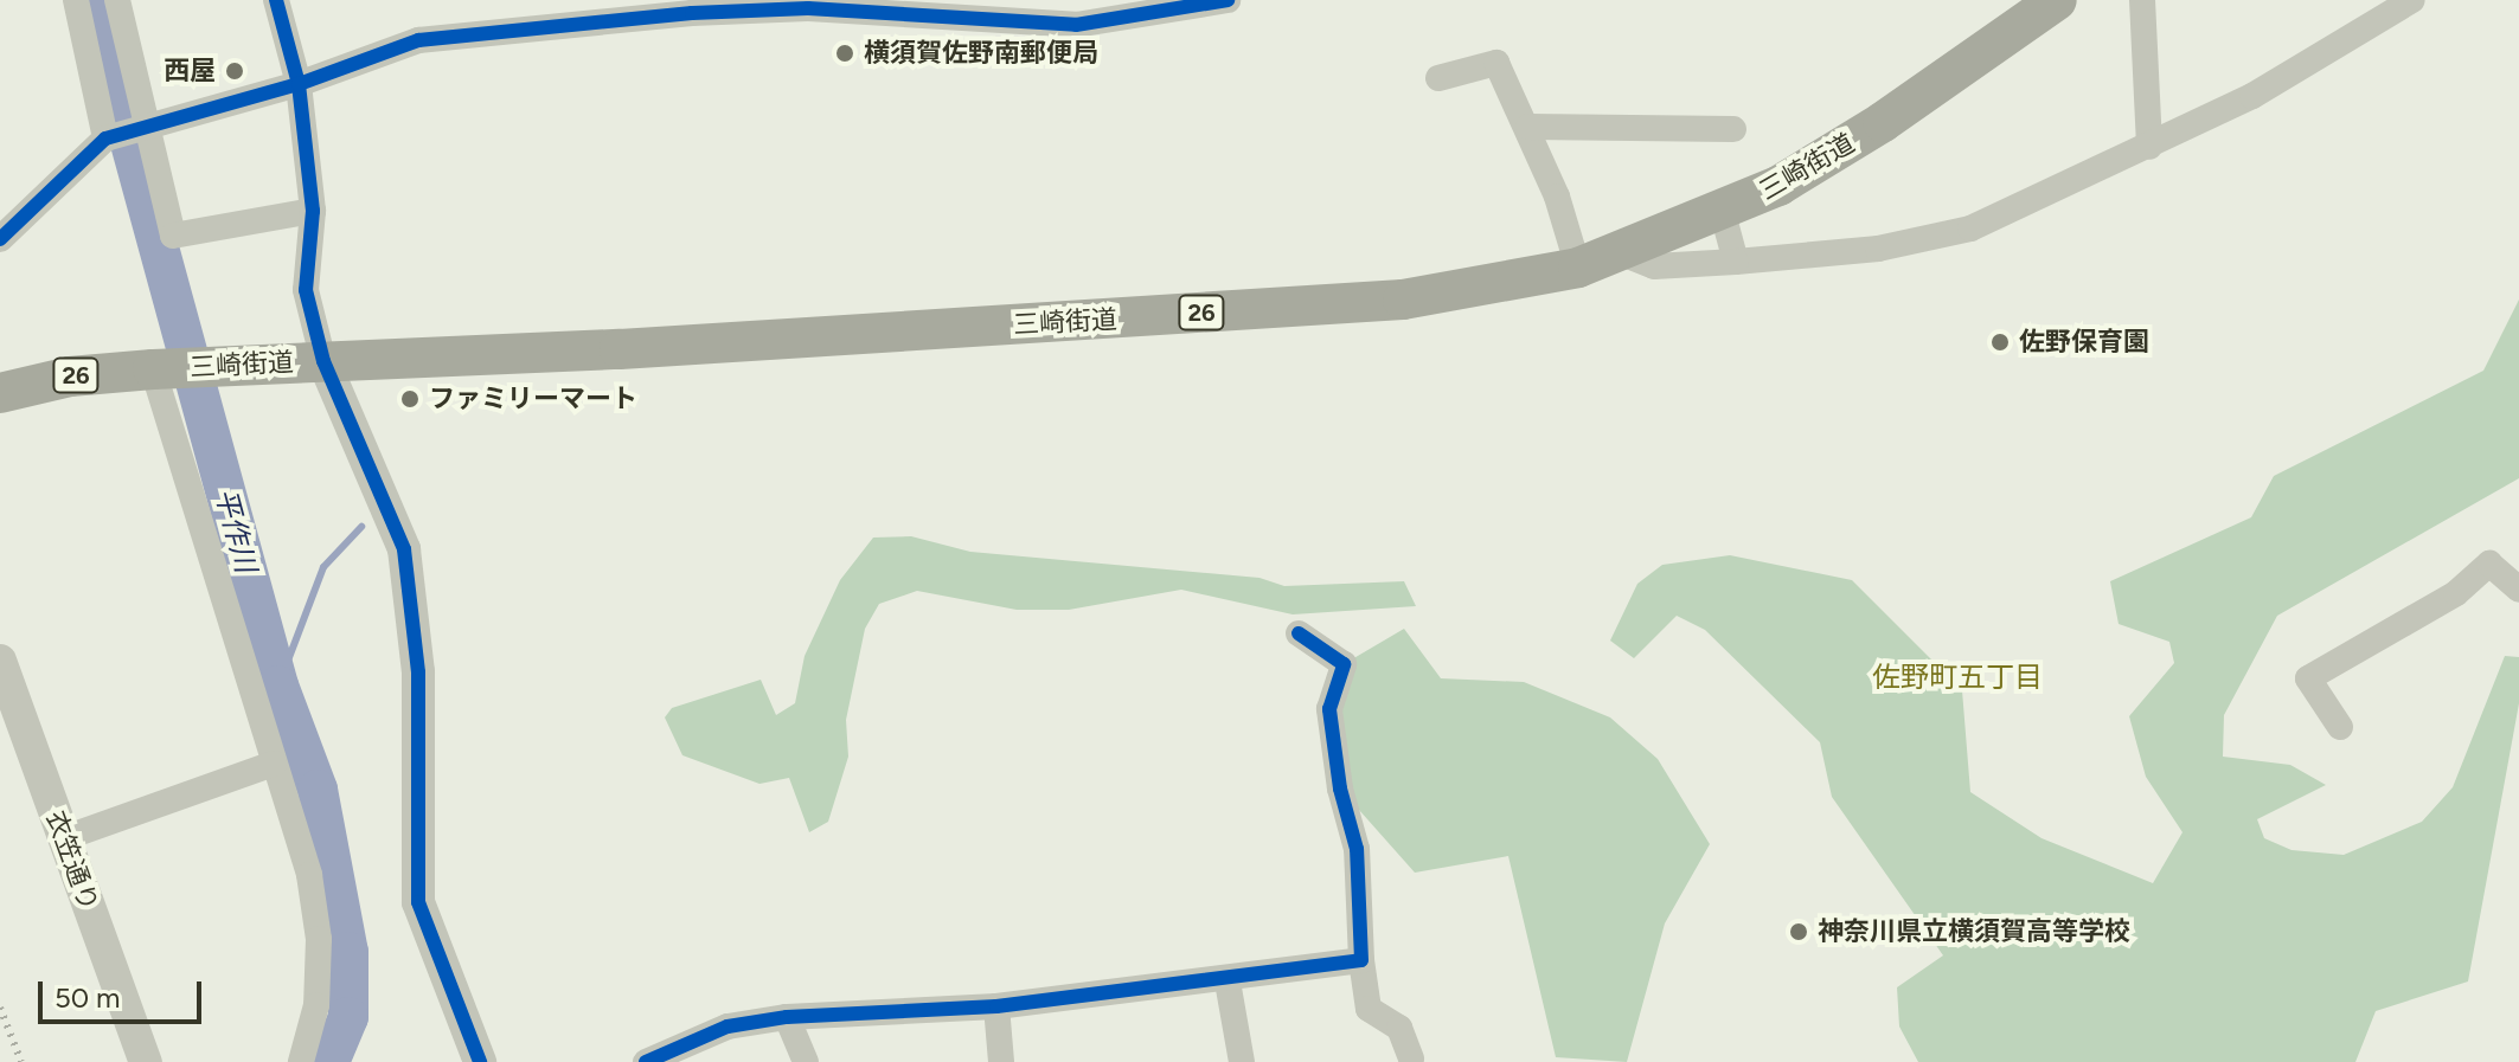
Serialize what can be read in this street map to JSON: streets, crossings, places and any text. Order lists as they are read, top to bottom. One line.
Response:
{"streets":{"main road":["三崎街道","26"],"street":["衣笠通り"]},"districts":["佐野町五丁目"],"water":["平作川"],"places":["横須賀佐野南郵便局","西屋","佐野保育園","ファミリーマート","神奈川県立横須賀高等学校"],"scale_bar":"50 m"}
